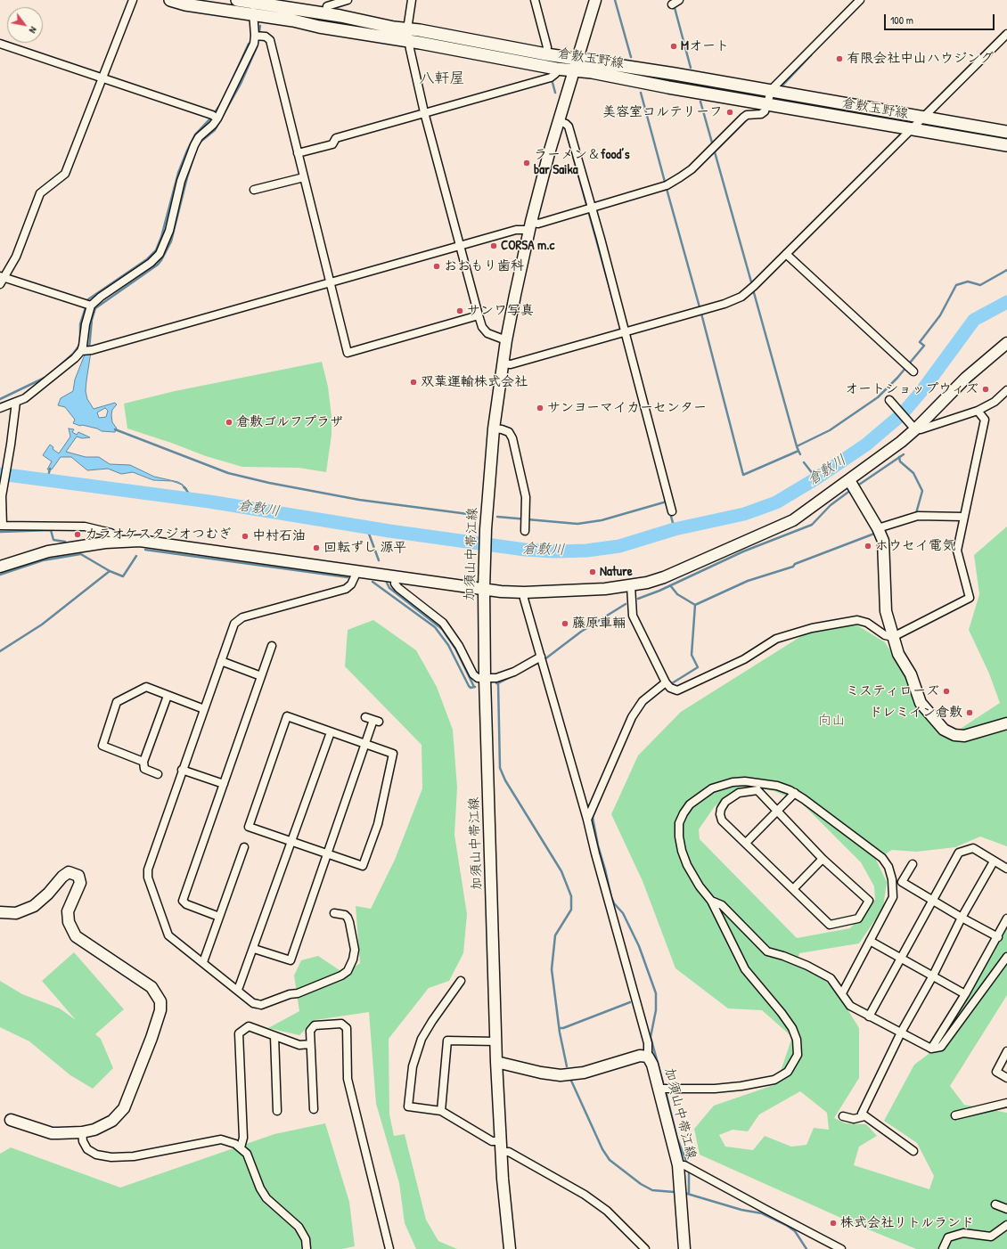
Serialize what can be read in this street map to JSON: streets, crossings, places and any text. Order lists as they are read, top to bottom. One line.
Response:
{"streets":{"main road":["倉敷玉野線"],"street":["加須山中帯江線"]},"crossings":[["倉敷玉野線","加須山中帯江線"]],"districts":["八軒屋"],"water":["倉敷川"],"parks":["向山"],"places":["Mオート","有限会社中山ハウジング","美容室コルテリーフ","ラーメン＆food’s bar Saika","CORSA m.c","おおもり歯科","サンワ写真","双葉運輸株式会社","オートショップウィズ","サンヨーマイカーセンター","倉敷ゴルフプラザ","カラオケスタジオつむぎ","中村石油","ホウセイ電気","回転ずし 源平","Nature","藤原車輛","ミスティローズ","ドレミイン倉敷","株式会社リトルランド"],"scale_bar":"100 m","north":"bottom right"}
